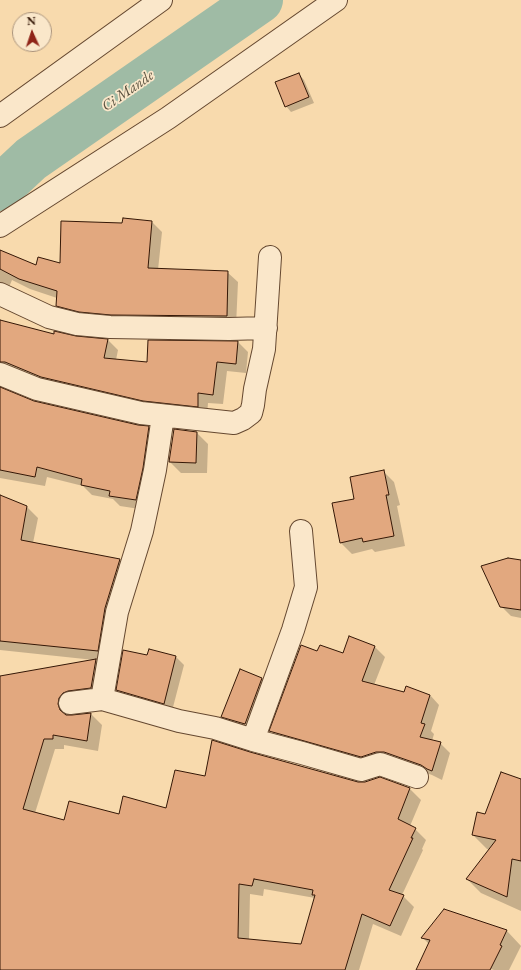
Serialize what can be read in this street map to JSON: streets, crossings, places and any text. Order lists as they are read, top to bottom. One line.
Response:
{"water":["Ci Mande"],"north":"top"}
